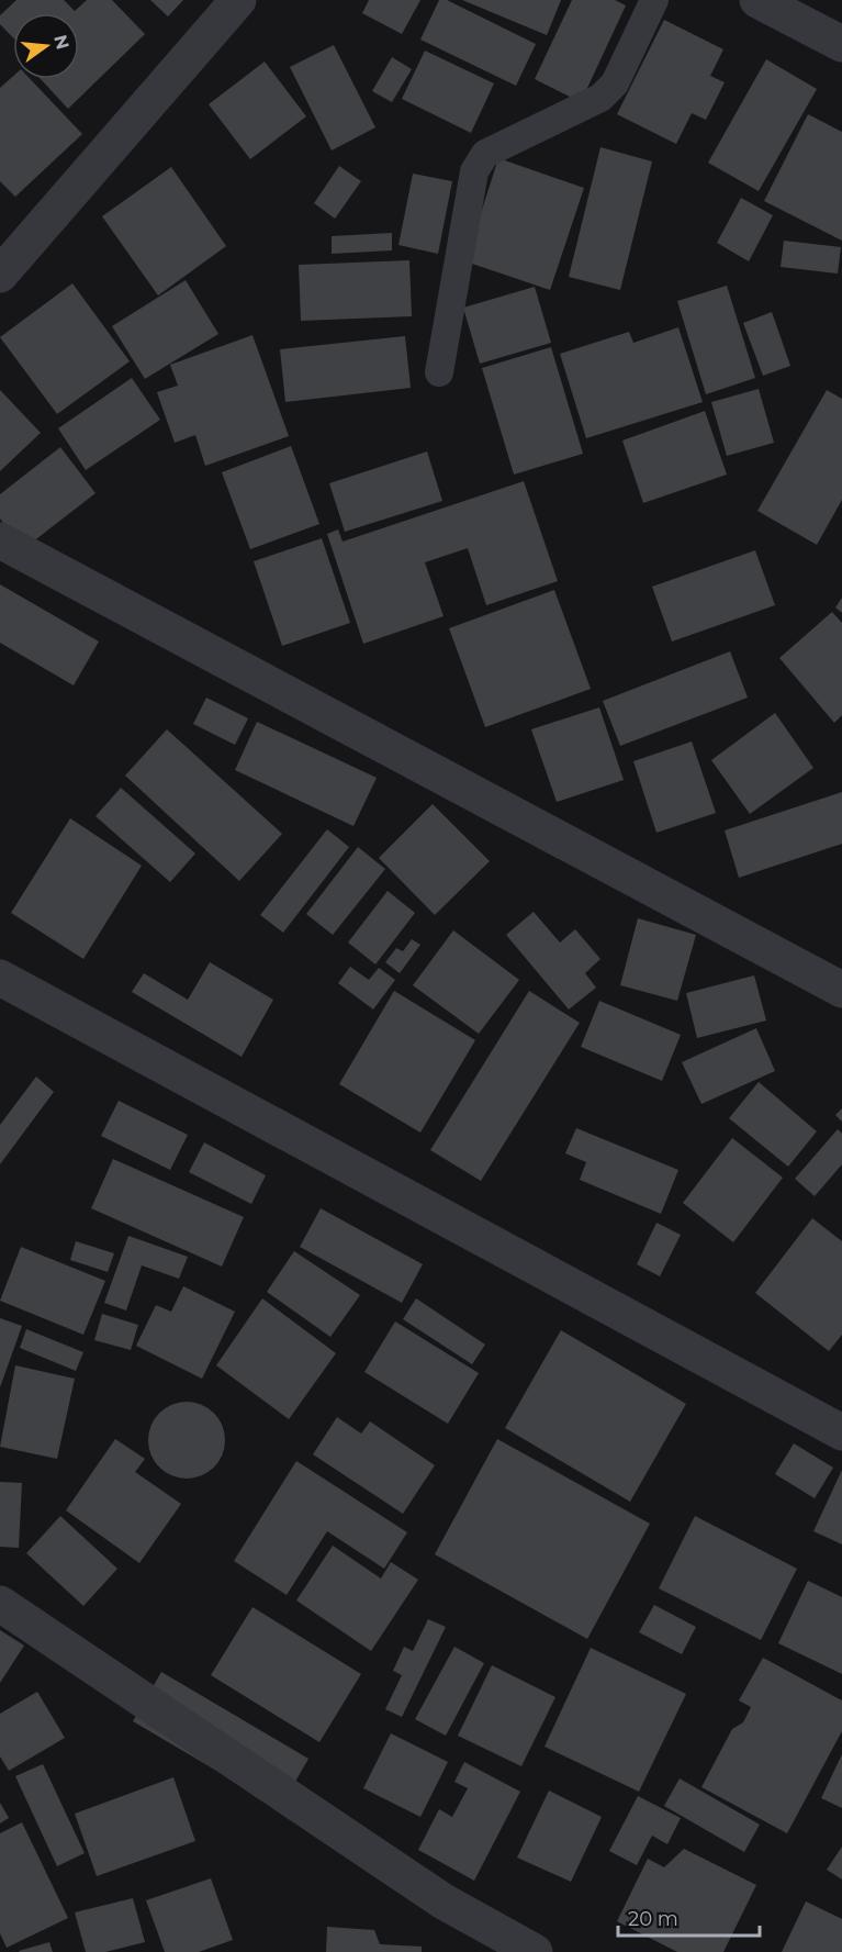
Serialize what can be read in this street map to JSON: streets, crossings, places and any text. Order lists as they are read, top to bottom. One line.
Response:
{"scale_bar":"20 m","north":"right"}
